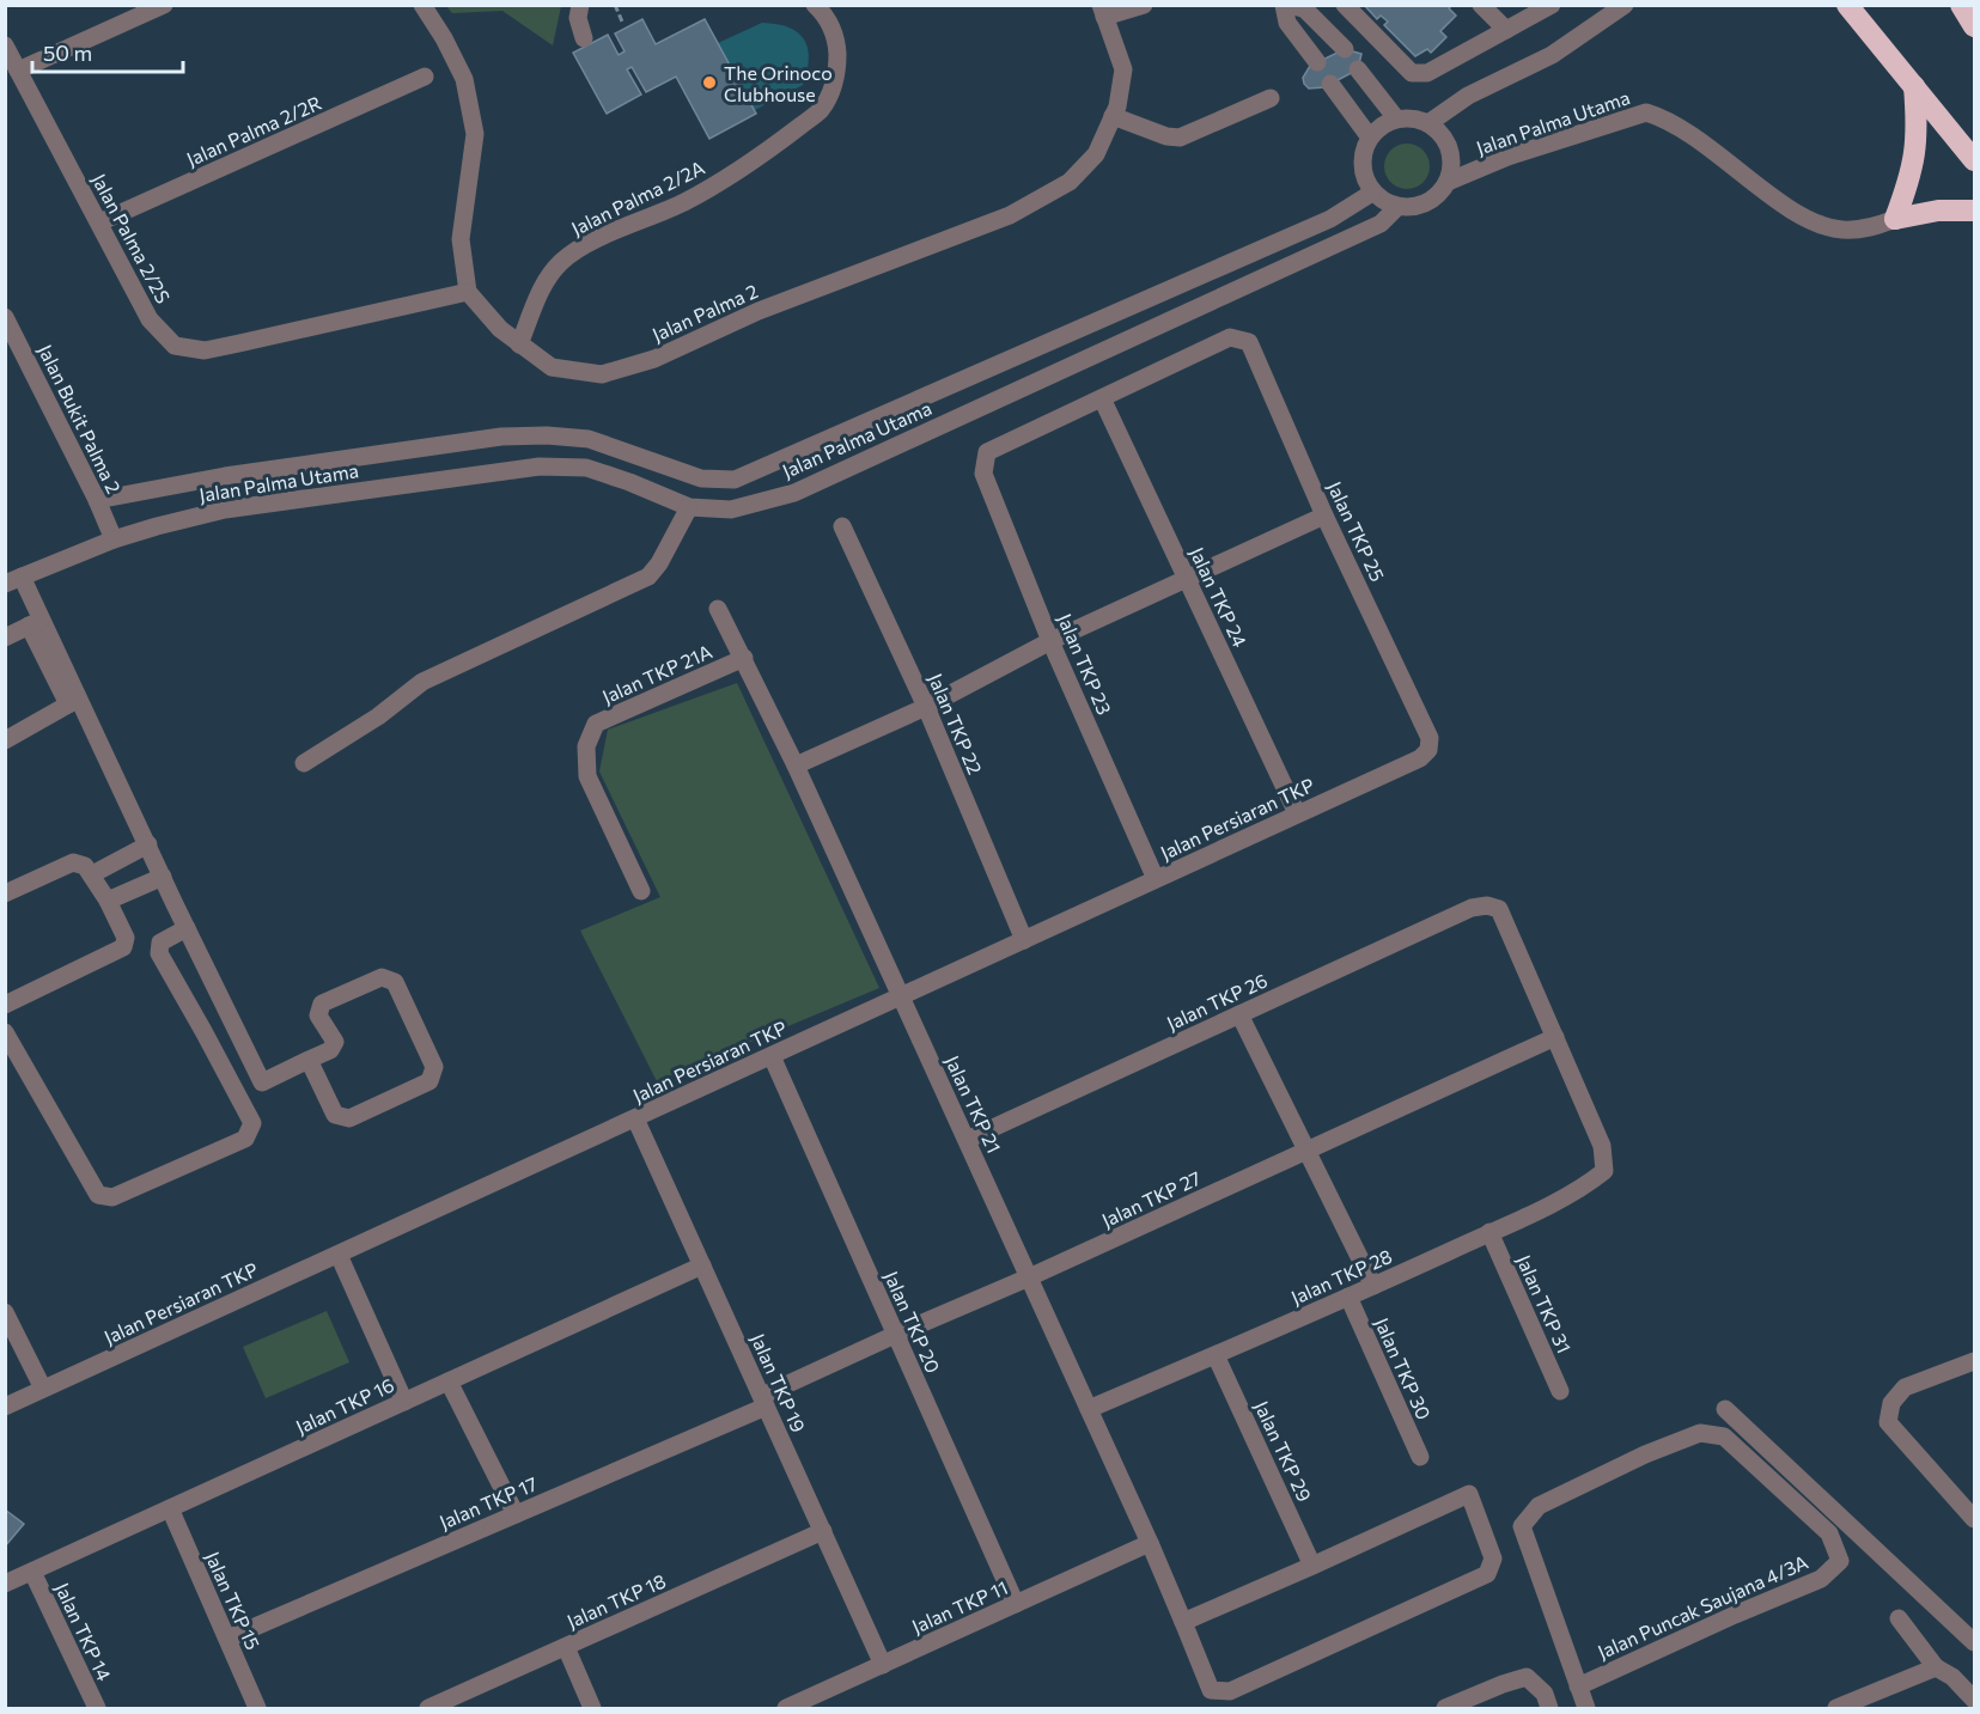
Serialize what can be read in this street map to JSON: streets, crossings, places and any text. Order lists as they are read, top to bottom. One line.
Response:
{"streets":{"street":["Jalan Palma Utama","Jalan Palma 2/2R","Jalan Palma 2/2A","Jalan Palma 2/2S","Jalan Palma 2","Jalan Bukit Palma 2","Jalan TKP 25","Jalan TKP 24","Jalan TKP 23","Jalan TKP 21A","Jalan TKP 22","Jalan Persiaran TKP","Jalan TKP 26","Jalan TKP 21","Jalan TKP 27","Jalan TKP 28","Jalan TKP 31","Jalan TKP 20","Jalan TKP 30","Jalan TKP 19","Jalan TKP 16","Jalan TKP 29","Jalan TKP 17","Jalan TKP 15","Jalan TKP 18","Jalan TKP 11","Jalan Puncak Saujana 4/3A","Jalan TKP 14"]},"crossings":[["Jalan Palma Utama","Jalan Bukit Palma 2"],["Jalan Palma 2/2R","Jalan Palma 2/2S"],["Jalan Palma 2/2A","Jalan Palma 2"],["Jalan Palma 2/2S","Jalan Palma 2"],["Jalan TKP 25","Jalan TKP 24"],["Jalan TKP 25","Jalan TKP 23"],["Jalan TKP 25","Jalan Persiaran TKP"],["Jalan TKP 24","Jalan TKP 23"],["Jalan TKP 24","Jalan Persiaran TKP"],["Jalan TKP 23","Jalan Persiaran TKP"],["Jalan TKP 21A","Jalan TKP 21"],["Jalan TKP 22","Jalan Persiaran TKP"],["Jalan Persiaran TKP","Jalan TKP 21"],["Jalan Persiaran TKP","Jalan TKP 20"],["Jalan Persiaran TKP","Jalan TKP 19"],["Jalan TKP 26","Jalan TKP 21"],["Jalan TKP 26","Jalan TKP 27"],["Jalan TKP 26","Jalan TKP 28"],["Jalan TKP 21","Jalan TKP 27"],["Jalan TKP 21","Jalan TKP 28"],["Jalan TKP 21","Jalan TKP 29"],["Jalan TKP 21","Jalan TKP 11"],["Jalan TKP 27","Jalan TKP 28"],["Jalan TKP 27","Jalan TKP 20"],["Jalan TKP 27","Jalan TKP 19"],["Jalan TKP 27","Jalan TKP 17"],["Jalan TKP 28","Jalan TKP 31"],["Jalan TKP 28","Jalan TKP 30"],["Jalan TKP 28","Jalan TKP 29"],["Jalan TKP 20","Jalan TKP 11"],["Jalan TKP 19","Jalan TKP 16"],["Jalan TKP 19","Jalan TKP 17"],["Jalan TKP 19","Jalan TKP 18"],["Jalan TKP 19","Jalan TKP 11"],["Jalan TKP 16","Jalan TKP 15"],["Jalan TKP 16","Jalan TKP 14"],["Jalan TKP 17","Jalan TKP 15"]],"places":["The Orinoco Clubhouse"],"scale_bar":"50 m"}
